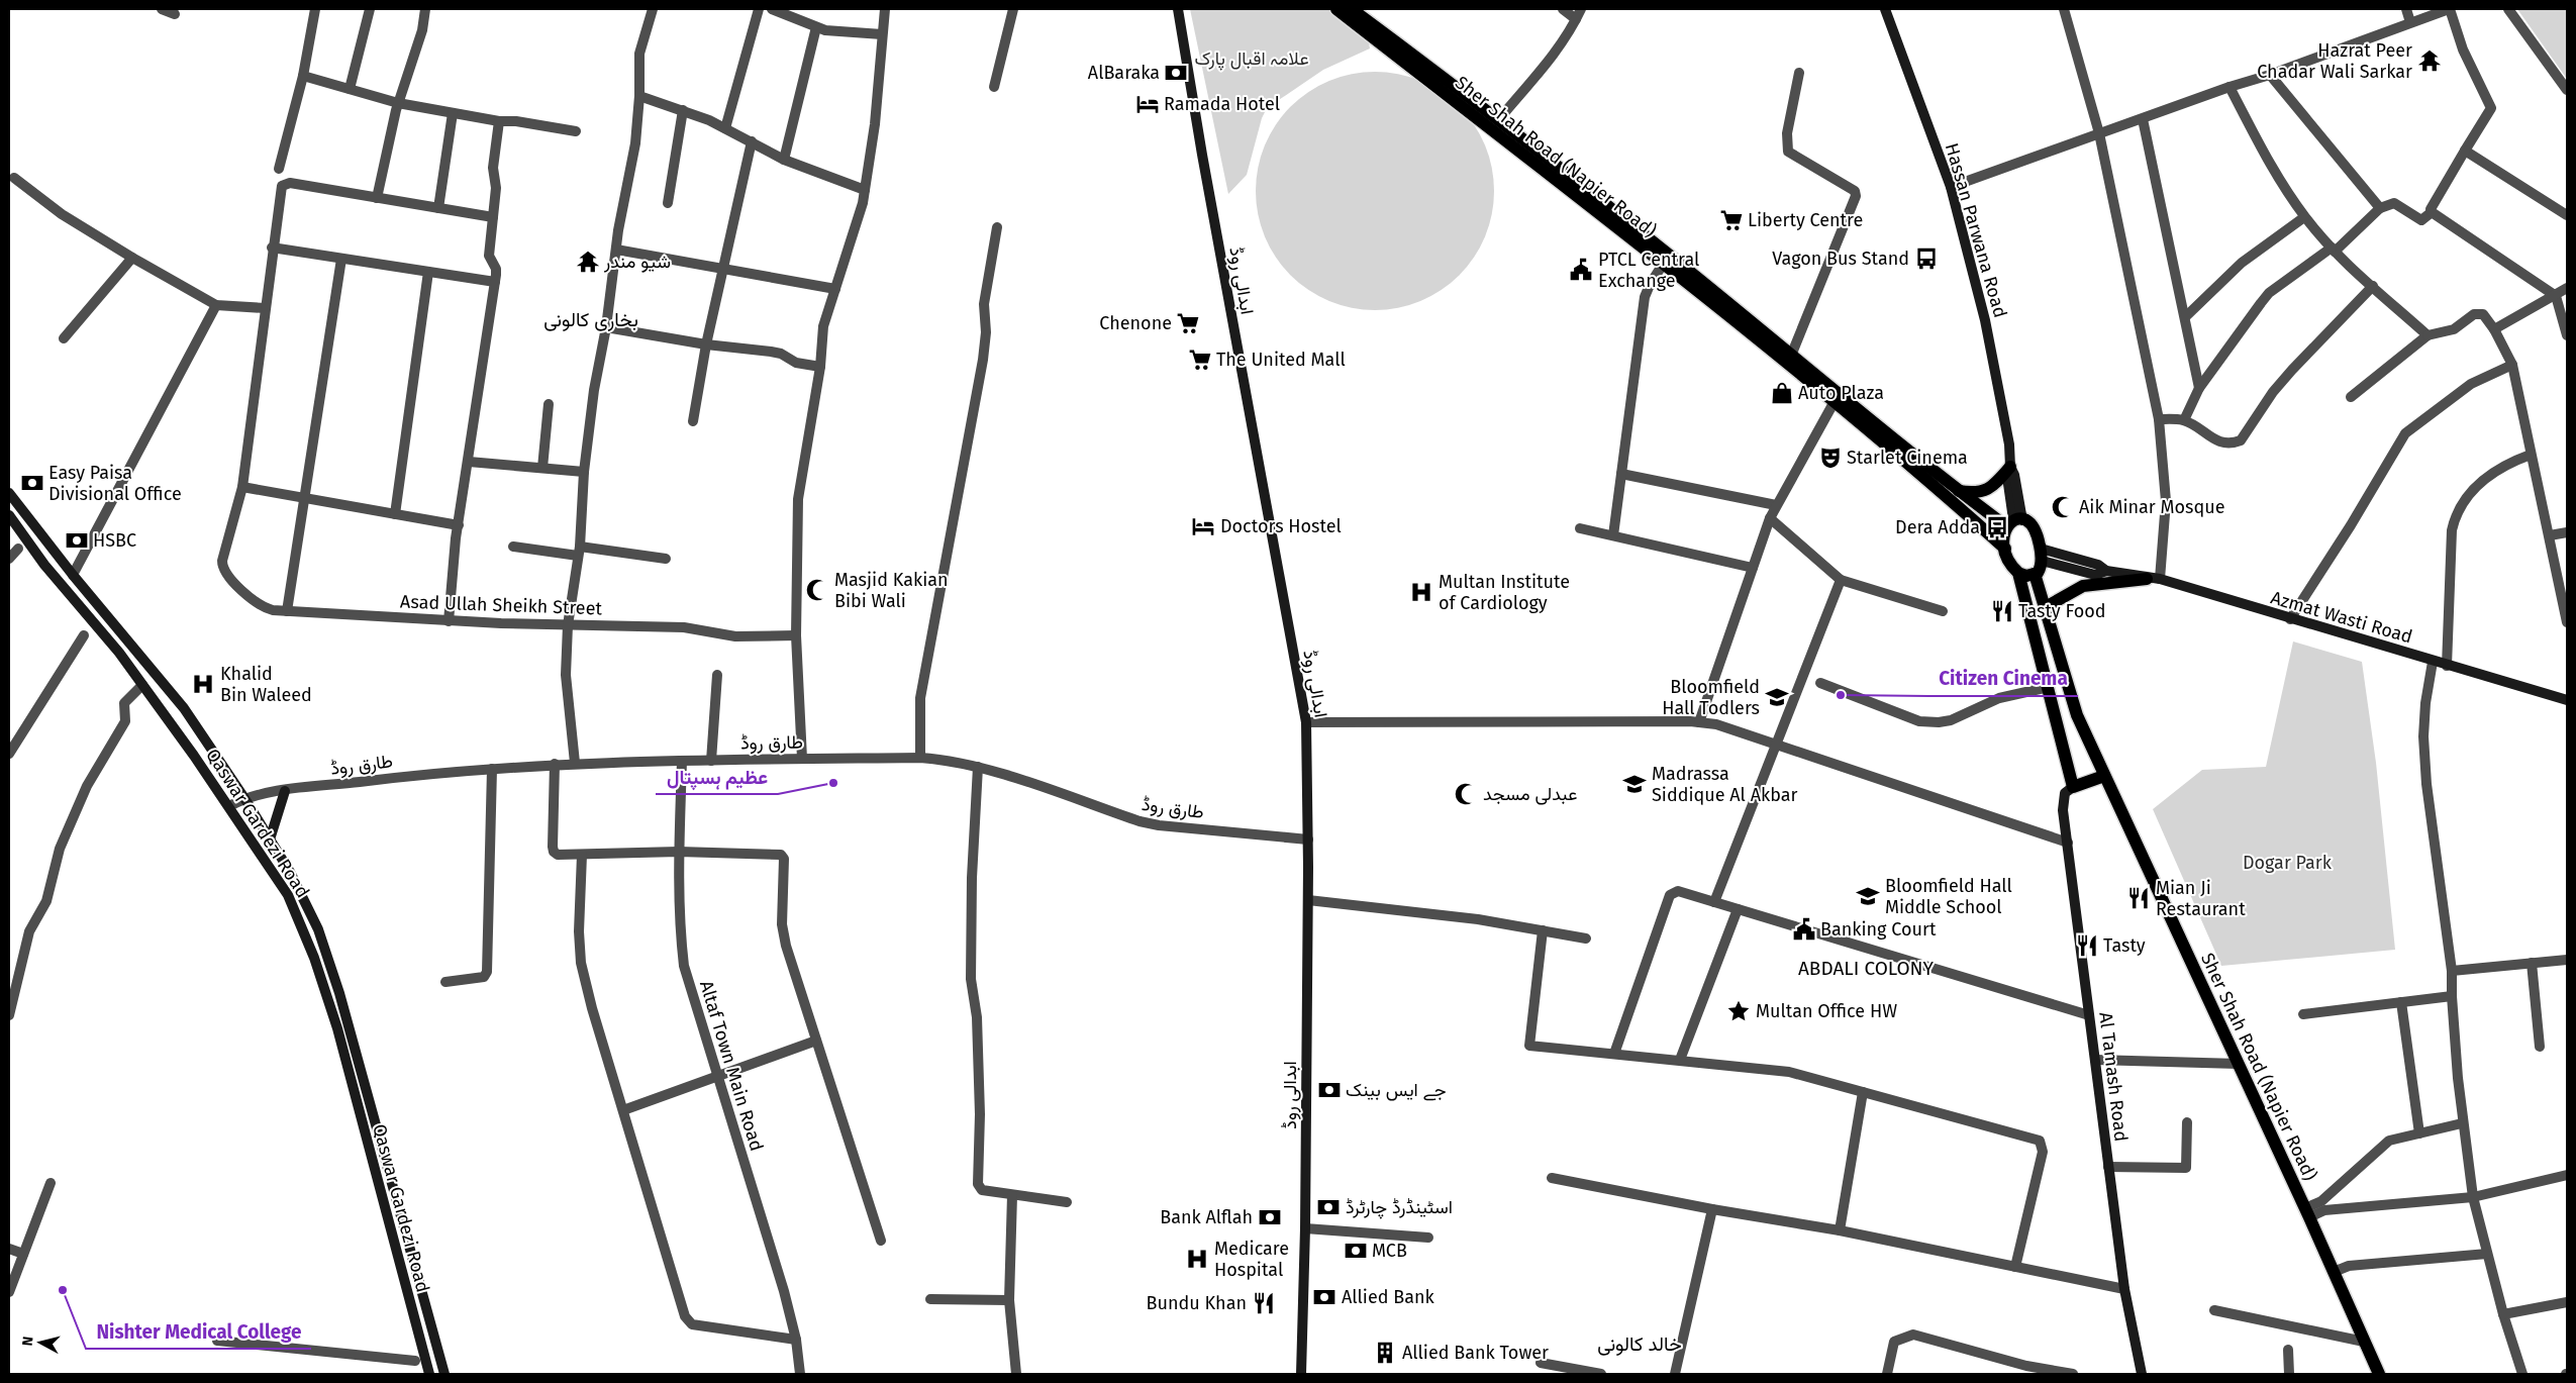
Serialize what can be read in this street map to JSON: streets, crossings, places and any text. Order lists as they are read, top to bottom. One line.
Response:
{"streets":{"main road":["Sher Shah Road (Napier Road)","Hassan Parwana Road","ابدالی روڈ","Azmat Wasti Road","Qaswar Gardezi Road","Al Tamash Road"],"street":["Asad Ullah Sheikh Street","طارق روڈ","Altaf Town Main Road"]},"crossings":[["ابدالی روڈ","طارق روڈ"],["طارق روڈ","Qaswar Gardezi Road"],["طارق روڈ","Altaf Town Main Road"]],"districts":["بخاری کالونی","ABDALI COLONY","خالد کالونی"],"parks":["علامہ اقبال پارک","Dogar Park"],"places":{"temple":["Hazrat Peer Chadar Wali Sarkar","شیو مندر"],"bank":["AlBaraka","Easy Paisa Divisional Office","HSBC","جے ایس بینک","اسٹینڈرڈ چارٹرڈ","Bank Alflah","MCB","Allied Bank"],"hotel":["Ramada Hotel","Doctors Hostel"],"supermarket":["Liberty Centre","Chenone","The United Mall"],"bus stop":["Vagon Bus Stand","Dera Adda"],"public building":["PTCL Central Exchange","Banking Court"],"shop":["Auto Plaza"],"theatre":["Starlet Cinema"],"mosque":["Aik Minar Mosque","Masjid Kakian Bibi Wali","عبدلی مسجد"],"hospital":["Multan Institute of Cardiology","Khalid Bin Waleed","Medicare Hospital"],"restaurant":["Tasty Food","Mian Ji Restaurant","Tasty","Bundu Khan"],"other":["Citizen Cinema","عظیم ہسپتال","Nishter Medical College"],"school or university":["Bloomfield Hall Todlers","Madrassa Siddique Al Akbar","Bloomfield Hall Middle School"],"place":["Multan Office HW"],"building":["Allied Bank Tower"]},"north":"left"}
